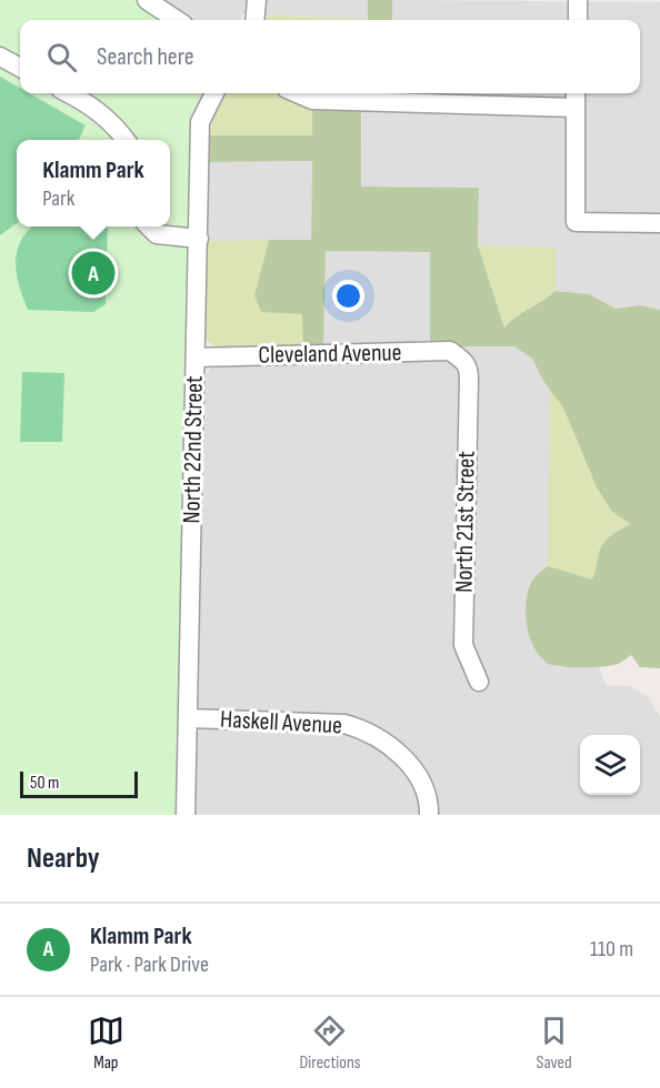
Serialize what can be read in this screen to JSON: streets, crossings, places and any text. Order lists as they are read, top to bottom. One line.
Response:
{"streets":{"street":["Cleveland Avenue","North 22nd Street","North 21st Street","Haskell Avenue"]},"crossings":[["Cleveland Avenue","North 22nd Street"],["Cleveland Avenue","North 21st Street"],["North 22nd Street","Haskell Avenue"]],"scale_bar":"50 m","page":{"search":"Search here","popup":["Klamm Park","Park"],"pins":"A","scale":"50 m","heading":"Nearby","list":[{"mark":"A","name":"Klamm Park","note":"Park · Park Drive","value":"110 m"}],"nav":["Map","Directions","Saved"]}}
